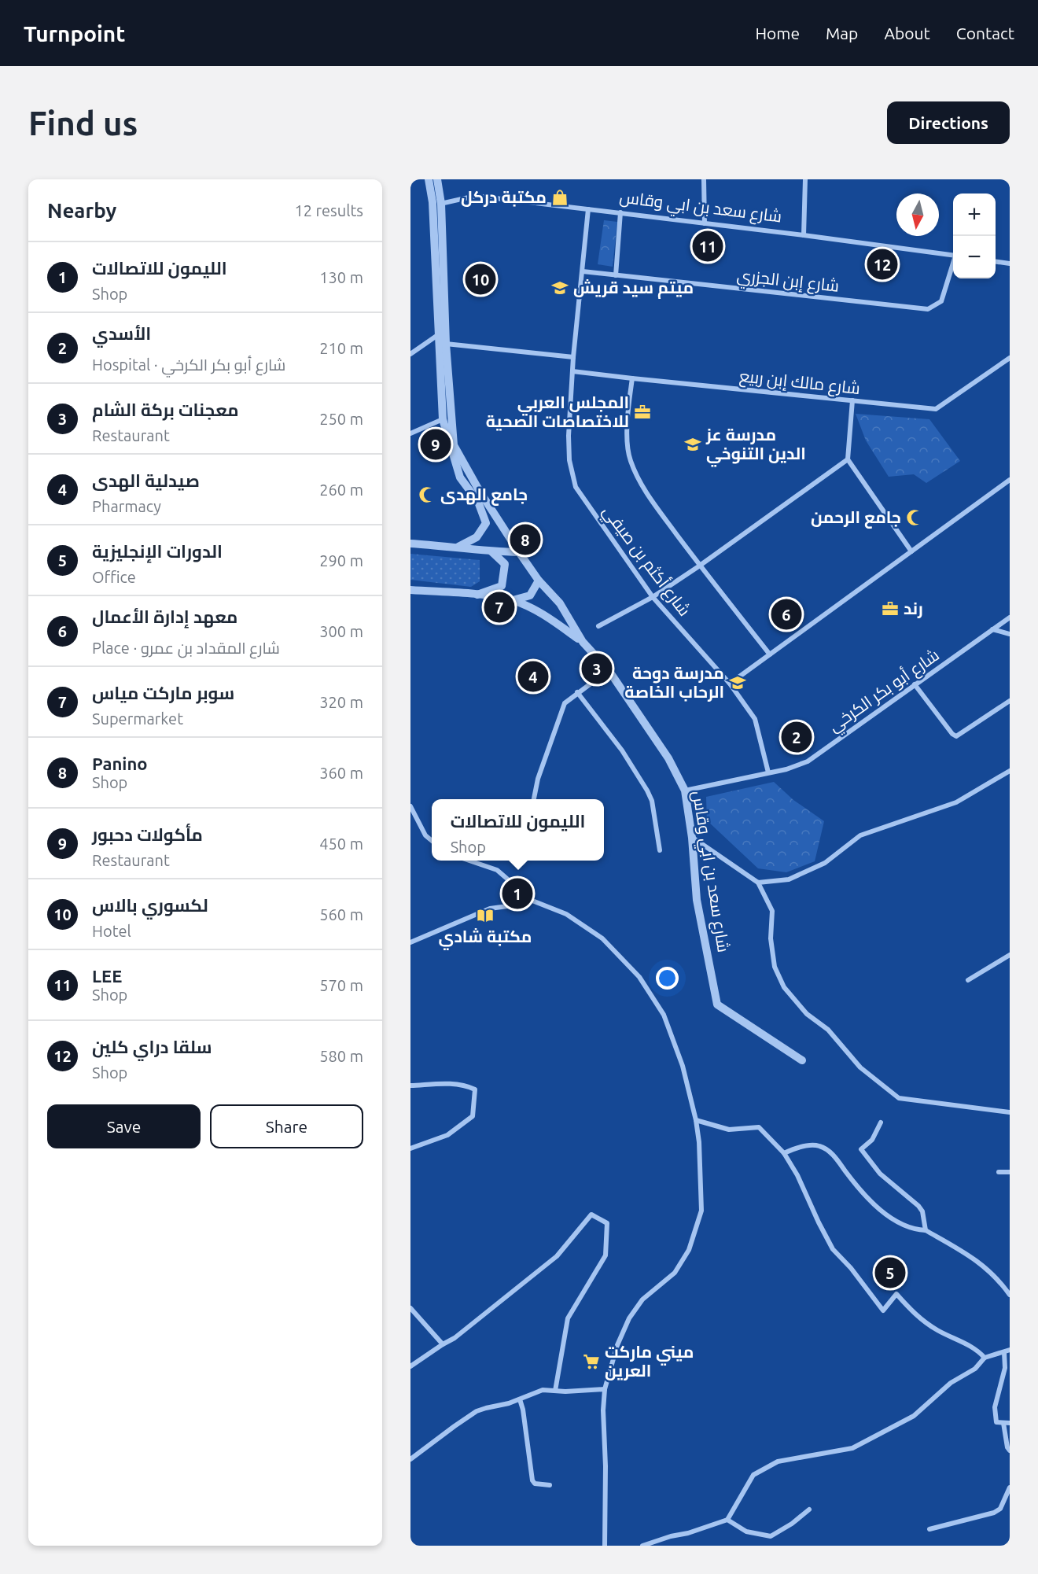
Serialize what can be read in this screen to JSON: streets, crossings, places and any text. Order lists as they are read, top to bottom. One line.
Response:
{"streets":{"street":["شارع سعد بن ابي وقاس","شارع إبن الجزري","شارع مالك إبن ربيع","شارع أكثم بن صيفي","شارع أبو بكر الكرخي"]},"crossings":[["شارع سعد بن ابي وقاس","شارع أكثم بن صيفي"],["شارع سعد بن ابي وقاس","شارع أبو بكر الكرخي"],["شارع إبن الجزري","شارع أكثم بن صيفي"],["شارع مالك إبن ربيع","شارع أكثم بن صيفي"],["شارع أكثم بن صيفي","شارع أبو بكر الكرخي"]],"places":{"shop":["مكتبة دركل"],"school or university":["ميتم سيد قريش","مدرسة عز الدين التنوخي","مدرسة دوحة الرحاب الخاصة"],"office":["المجلس العربي للاختصاصات الصحية","رند"],"mosque":["جامع الهدى","جامع الرحمن"],"library":["مكتبة شادي"],"supermarket":["ميني ماركت العرين"]},"north":"bottom","page":{"header":"Turnpoint","nav":["Home","Map","About","Contact"],"buttons":["Directions",["Save","Share"]],"title":"Find us","heading":["Nearby","12 results"],"map_buttons":["+","−"],"pins":["11","12","10","9","8","7","6","3","4","2","1","5"],"list":[{"mark":"1","name":"الليمون للاتصالات","note":"Shop","value":"130 m"},{"mark":"2","name":"الأسدي","note":"Hospital · شارع أبو بكر الكرخي","value":"210 m"},{"mark":"3","name":"معجنات بركة الشام","note":"Restaurant","value":"250 m"},{"mark":"4","name":"صيدلية الهدى","note":"Pharmacy","value":"260 m"},{"mark":"5","name":"الدورات الإنجليزية","note":"Office","value":"290 m"},{"mark":"6","name":"معهد إدارة الأعمال","note":"Place · شارع المقداد بن عمرو","value":"300 m"},{"mark":"7","name":"سوبر ماركت مياس","note":"Supermarket","value":"320 m"},{"mark":"8","name":"Panino","note":"Shop","value":"360 m"},{"mark":"9","name":"مأكولات دحبور","note":"Restaurant","value":"450 m"},{"mark":"10","name":"لكسوري بالاس","note":"Hotel","value":"560 m"},{"mark":"11","name":"LEE","note":"Shop","value":"570 m"},{"mark":"12","name":"سلقا دراي كلين","note":"Shop","value":"580 m"}],"popup":["الليمون للاتصالات","Shop"]}}
